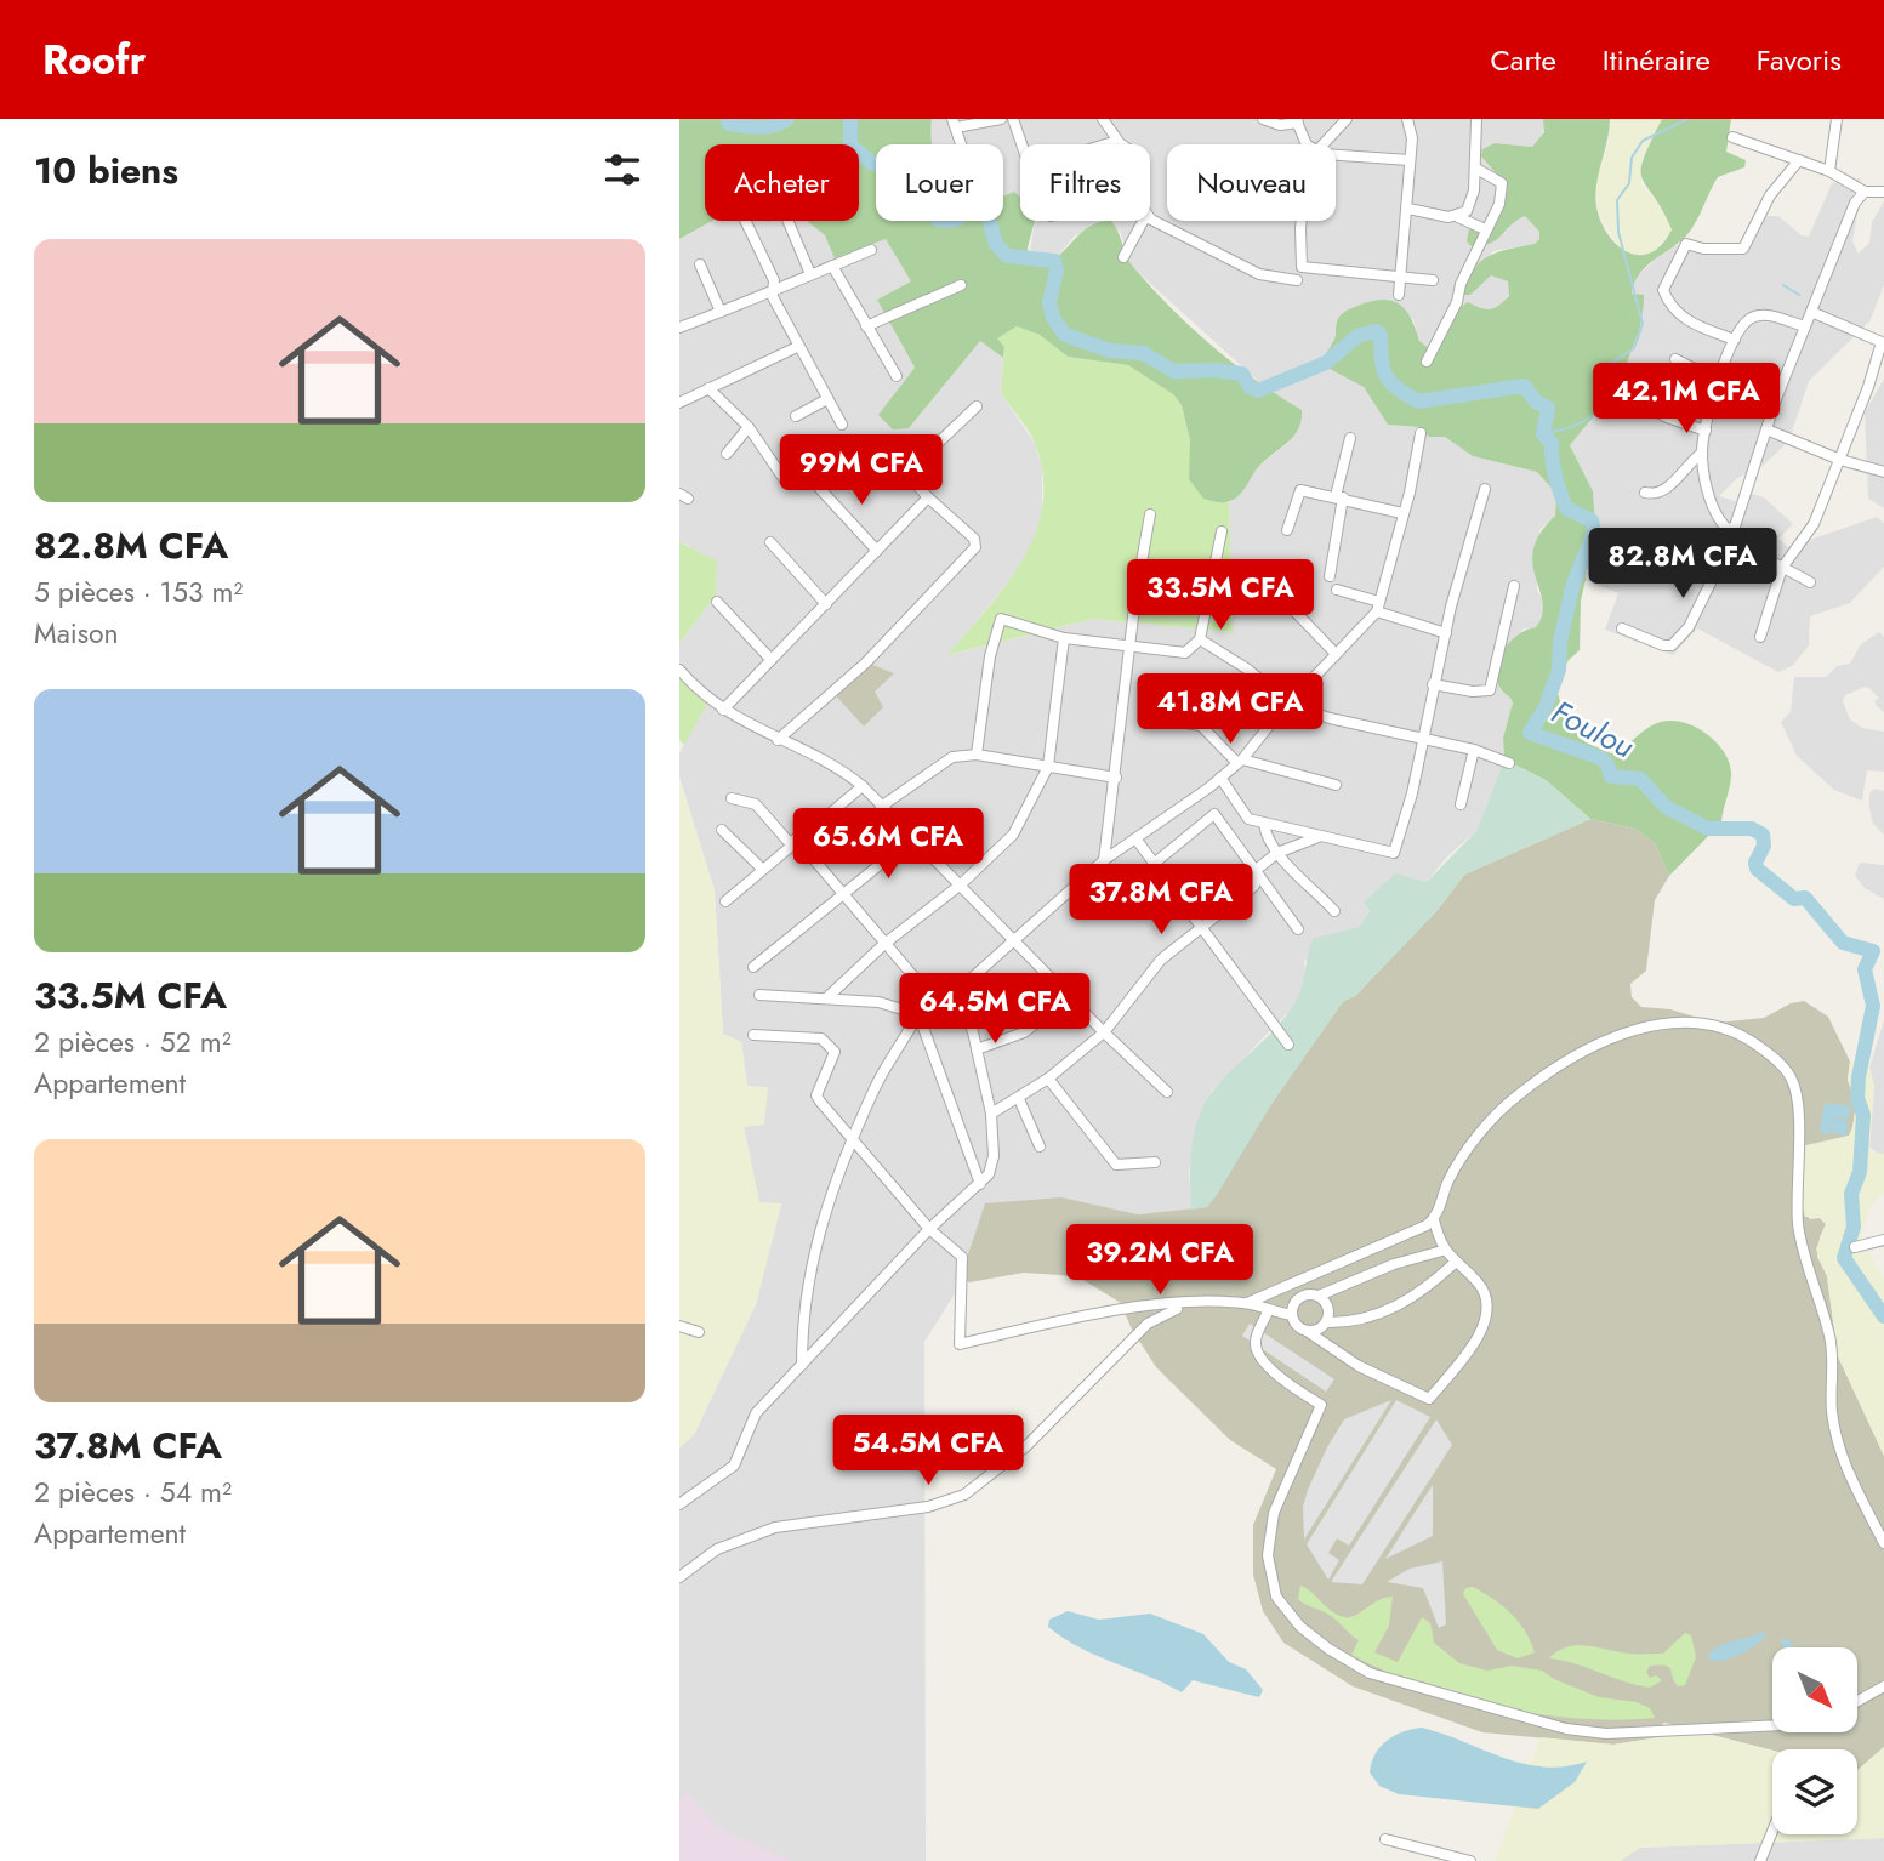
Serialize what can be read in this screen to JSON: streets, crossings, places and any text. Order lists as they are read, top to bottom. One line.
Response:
{"water":["Foulou"],"north":"bottom right","page":{"header":"Roofr","nav":["Carte","Itinéraire","Favoris"],"heading":"10 biens","chip":["Acheter","Louer","Filtres","Nouveau"],"list":[{"name":"82.8M CFA","note":"5 pièces · 153 m² · Maison"},{"name":"33.5M CFA","note":"2 pièces · 52 m² · Appartement"},{"name":"37.8M CFA","note":"2 pièces · 54 m² · Appartement"}],"price":["42.1M CFA","99M CFA","82.8M CFA","33.5M CFA","41.8M CFA","65.6M CFA","37.8M CFA","64.5M CFA","39.2M CFA","54.5M CFA"]}}
